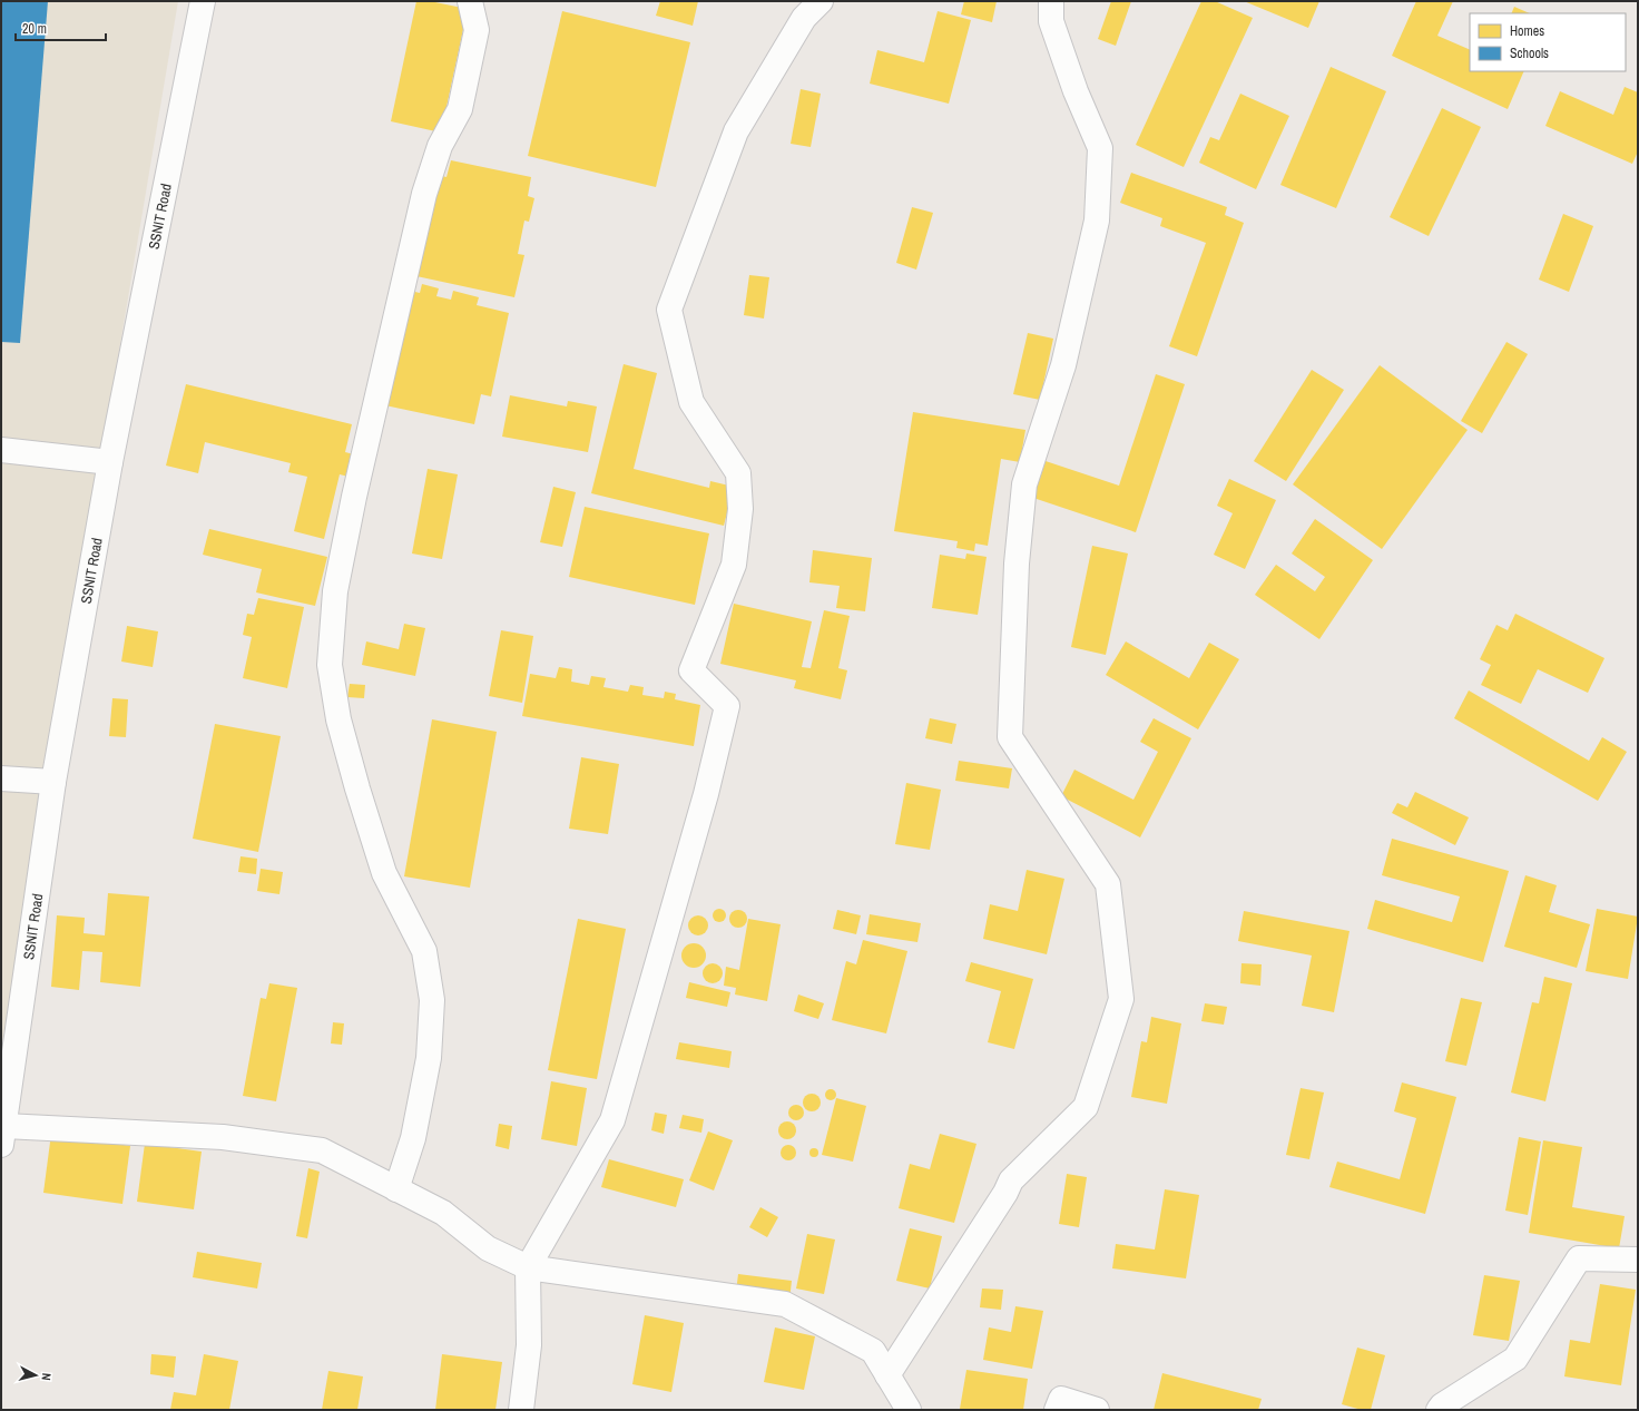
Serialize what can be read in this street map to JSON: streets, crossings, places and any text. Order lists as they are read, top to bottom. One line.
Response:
{"streets":{"street":["SSNIT Road"]},"legend":["Homes","Schools"],"scale_bar":"20 m","north":"right"}
